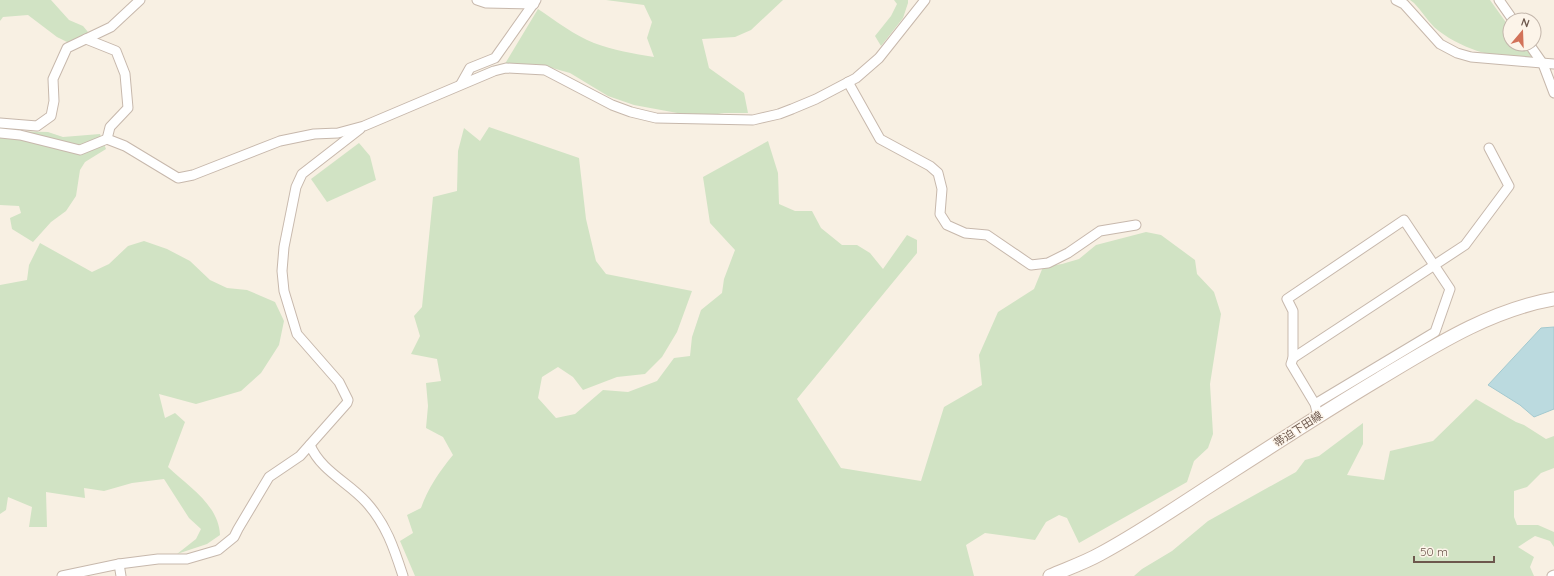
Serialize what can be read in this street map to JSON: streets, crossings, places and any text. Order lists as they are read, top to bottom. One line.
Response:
{"streets":{"main road":["帯迫下田線"]},"scale_bar":"50 m","north":"top"}
